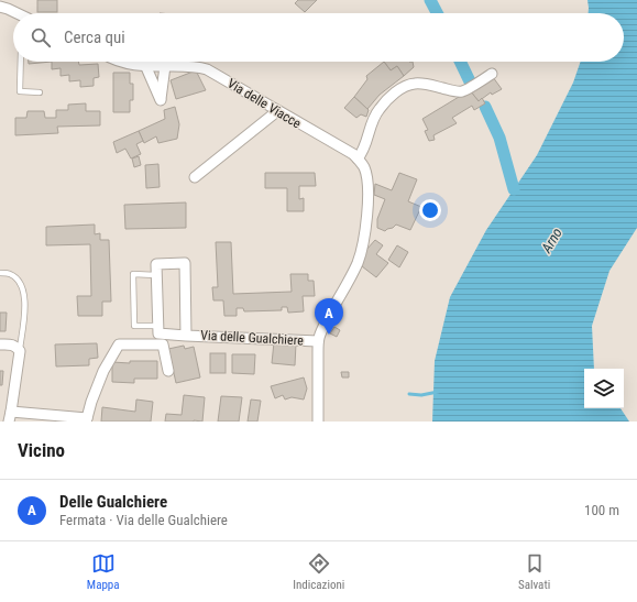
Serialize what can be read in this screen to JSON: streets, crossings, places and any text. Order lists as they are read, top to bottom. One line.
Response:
{"streets":{"street":["Via delle Viacce","Via delle Gualchiere"]},"crossings":[["Via delle Viacce","Via delle Gualchiere"]],"water":["Arno"],"page":{"search":"Cerca qui","pins":"A","heading":"Vicino","list":[{"mark":"A","name":"Delle Gualchiere","note":"Fermata · Via delle Gualchiere","value":"100 m"}],"nav":["Mappa","Indicazioni","Salvati"]}}
